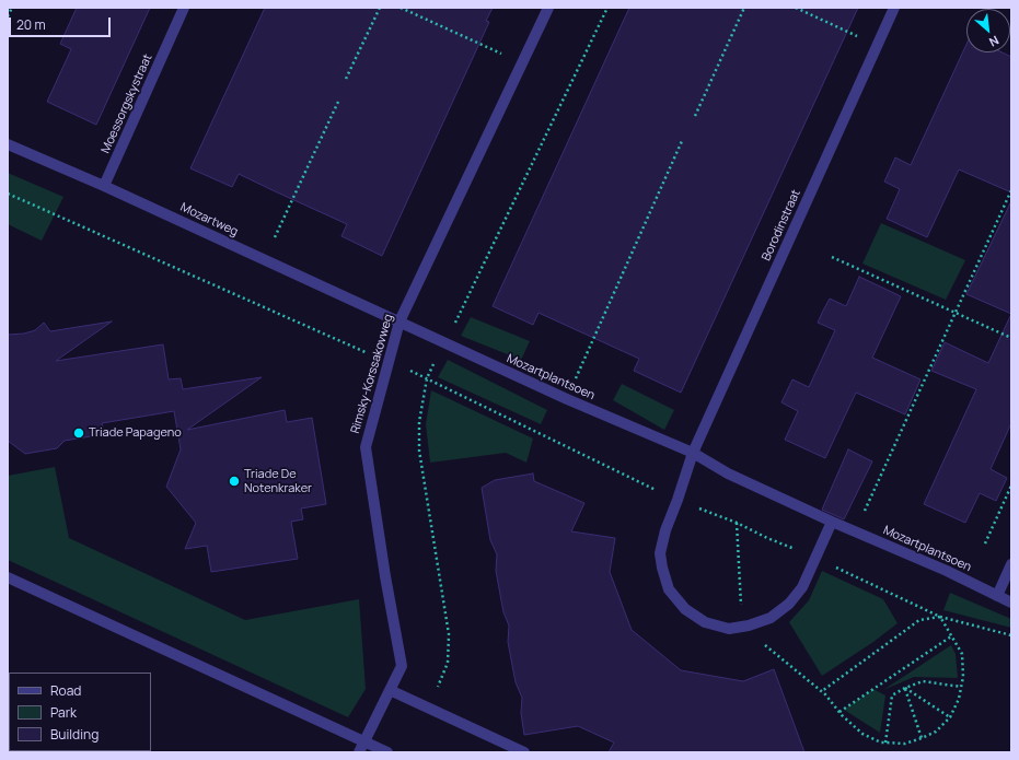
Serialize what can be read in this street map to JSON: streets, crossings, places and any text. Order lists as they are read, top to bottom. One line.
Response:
{"streets":{"street":["Moessorgskystraat","Mozartweg","Borodinstraat","Rimsky-Korssakovweg","Mozartplantsoen"]},"crossings":[["Moessorgskystraat","Mozartweg"],["Mozartweg","Rimsky-Korssakovweg"],["Mozartweg","Mozartplantsoen"],["Borodinstraat","Mozartplantsoen"],["Rimsky-Korssakovweg","Mozartplantsoen"]],"places":["Triade Papageno","Triade De Notenkraker"],"legend":["Road","Park","Building"],"scale_bar":"20 m","north":"bottom right"}
